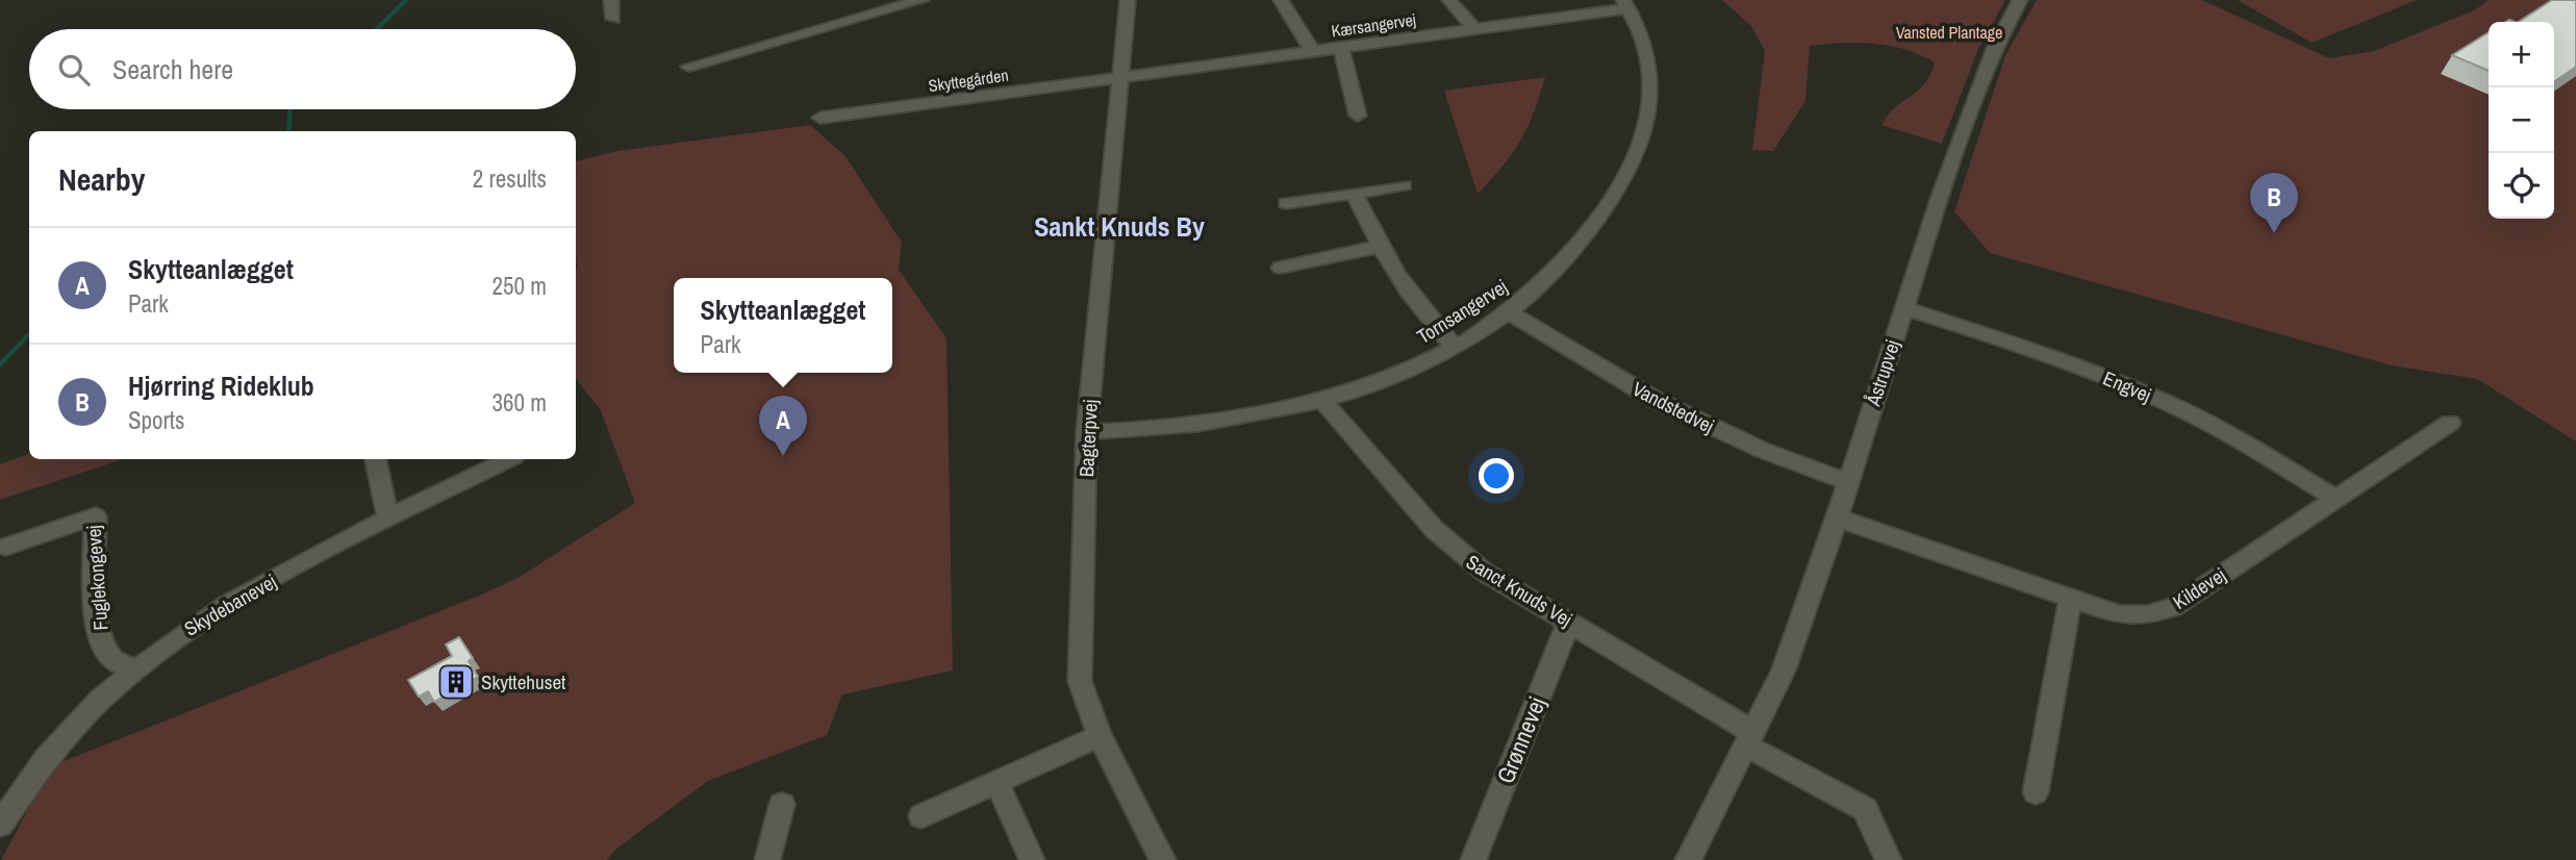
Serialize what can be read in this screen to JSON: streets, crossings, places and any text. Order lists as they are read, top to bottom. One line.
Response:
{"streets":{"street":["Kærsangervej","Skyttegården","Tornsangervej","Åstrupvej","Engvej","Vandstedvej","Bagterpvej","Fuglekongevej","Kildevej","Sanct Knuds Vej","Skydebanevej","Grønnevej"]},"crossings":[["Kærsangervej","Skyttegården"],["Kærsangervej","Tornsangervej"],["Kærsangervej","Bagterpvej"],["Skyttegården","Bagterpvej"],["Tornsangervej","Vandstedvej"],["Tornsangervej","Bagterpvej"],["Tornsangervej","Sanct Knuds Vej"],["Åstrupvej","Engvej"],["Åstrupvej","Vandstedvej"],["Åstrupvej","Kildevej"],["Åstrupvej","Sanct Knuds Vej"],["Engvej","Kildevej"],["Fuglekongevej","Skydebanevej"],["Sanct Knuds Vej","Grønnevej"]],"districts":["Sankt Knuds By"],"parks":["Vansted Plantage"],"places":{"building":["Skyttehuset"]},"page":{"map_buttons":["+","−"],"search":"Search here","heading":["Nearby","2 results"],"pins":["B","A"],"list":[{"mark":"A","name":"Skytteanlægget","note":"Park","value":"250 m"},{"mark":"B","name":"Hjørring Rideklub","note":"Sports","value":"360 m"}],"popup":["Skytteanlægget","Park"]}}
